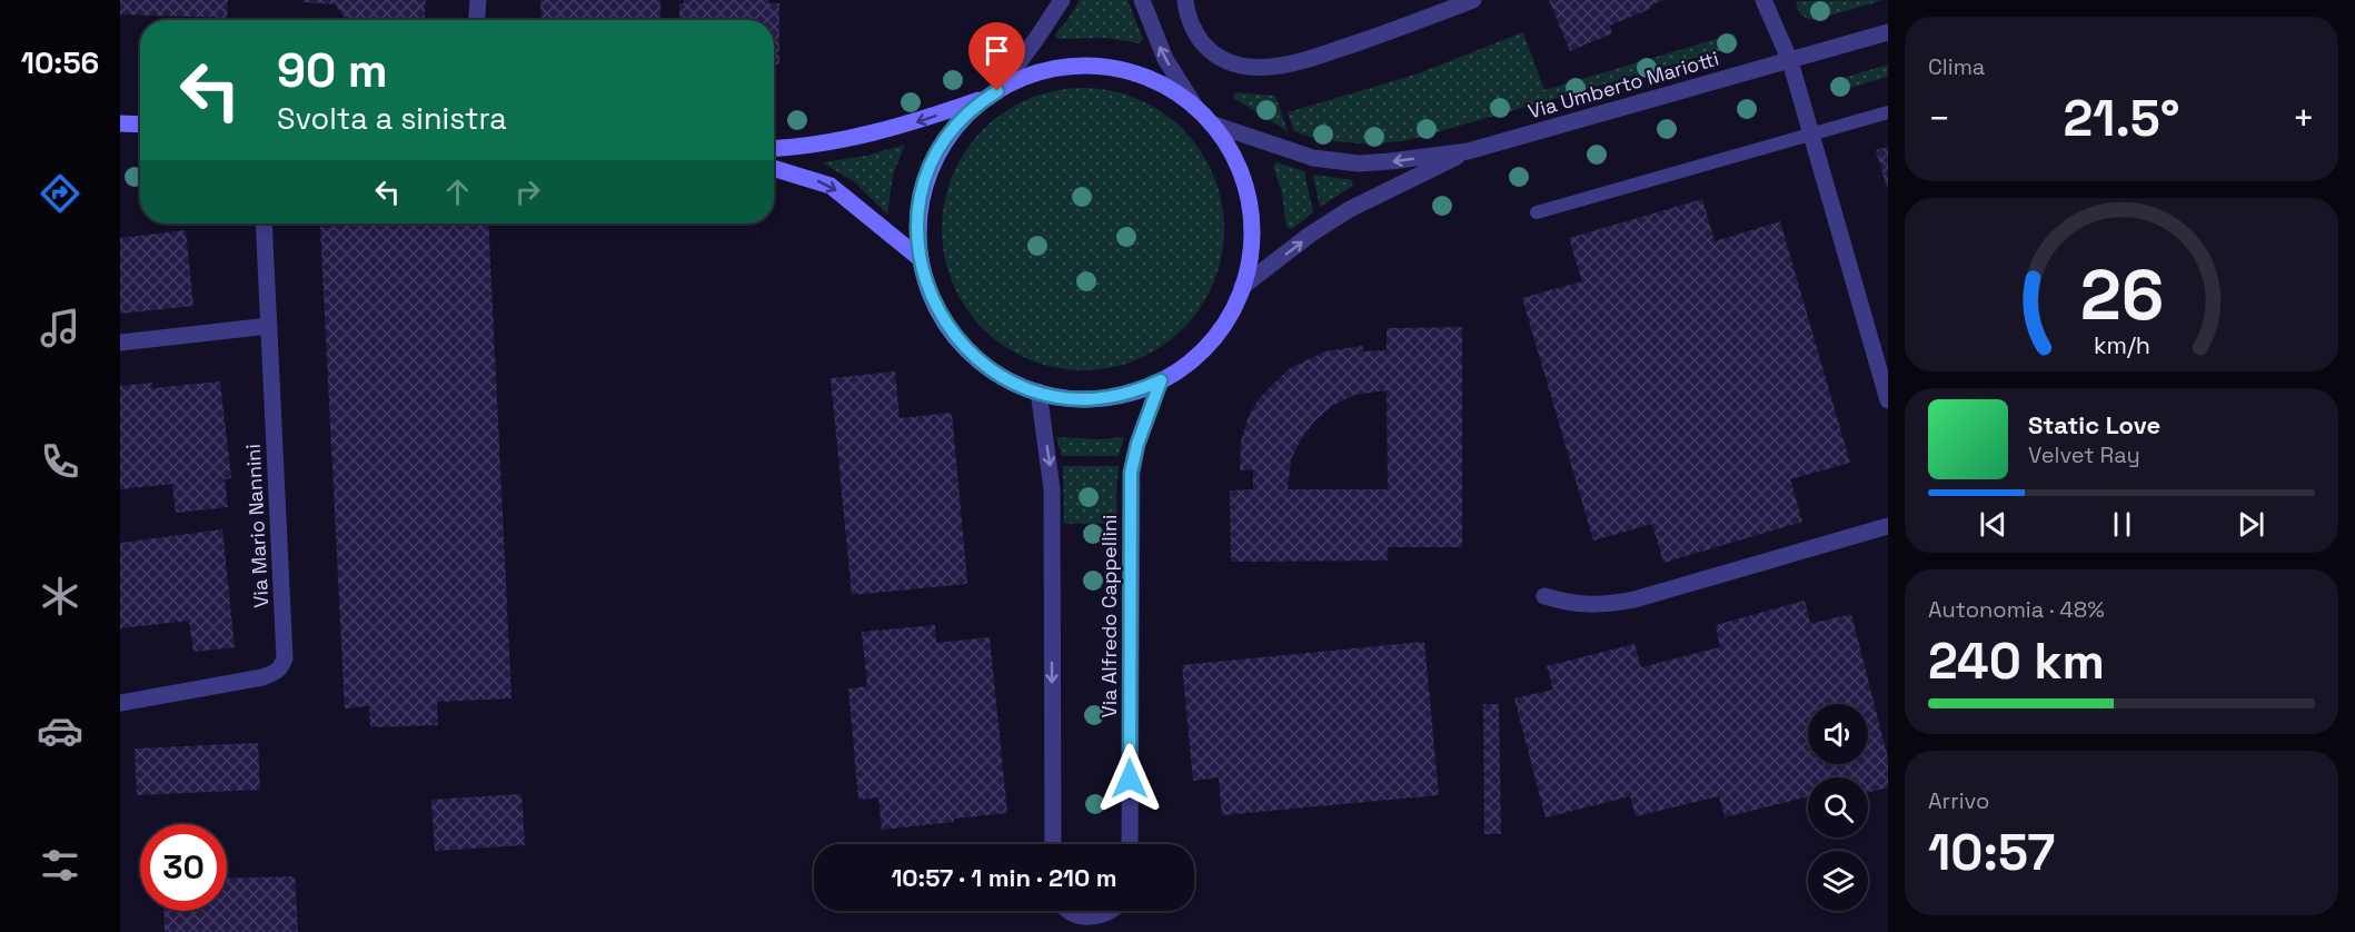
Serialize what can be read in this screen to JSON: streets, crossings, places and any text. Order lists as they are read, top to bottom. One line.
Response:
{"streets":{"street":["Via Umberto Mariotti","Via Mario Nannini","Via Alfredo Cappellini"]},"page":{"tabs":"10:56","tile":["Clima",["Autonomia · 48%","240 km"],["Arrivo","10:57"]],"turn":["90 m","Svolta a sinistra"],"heat":["−","21.5°","+"],"song":["Static Love","Velvet Ray"],"limit":"30","trip":"10:57 · 1 min · 210 m","gauge":["26","km/h"]}}
